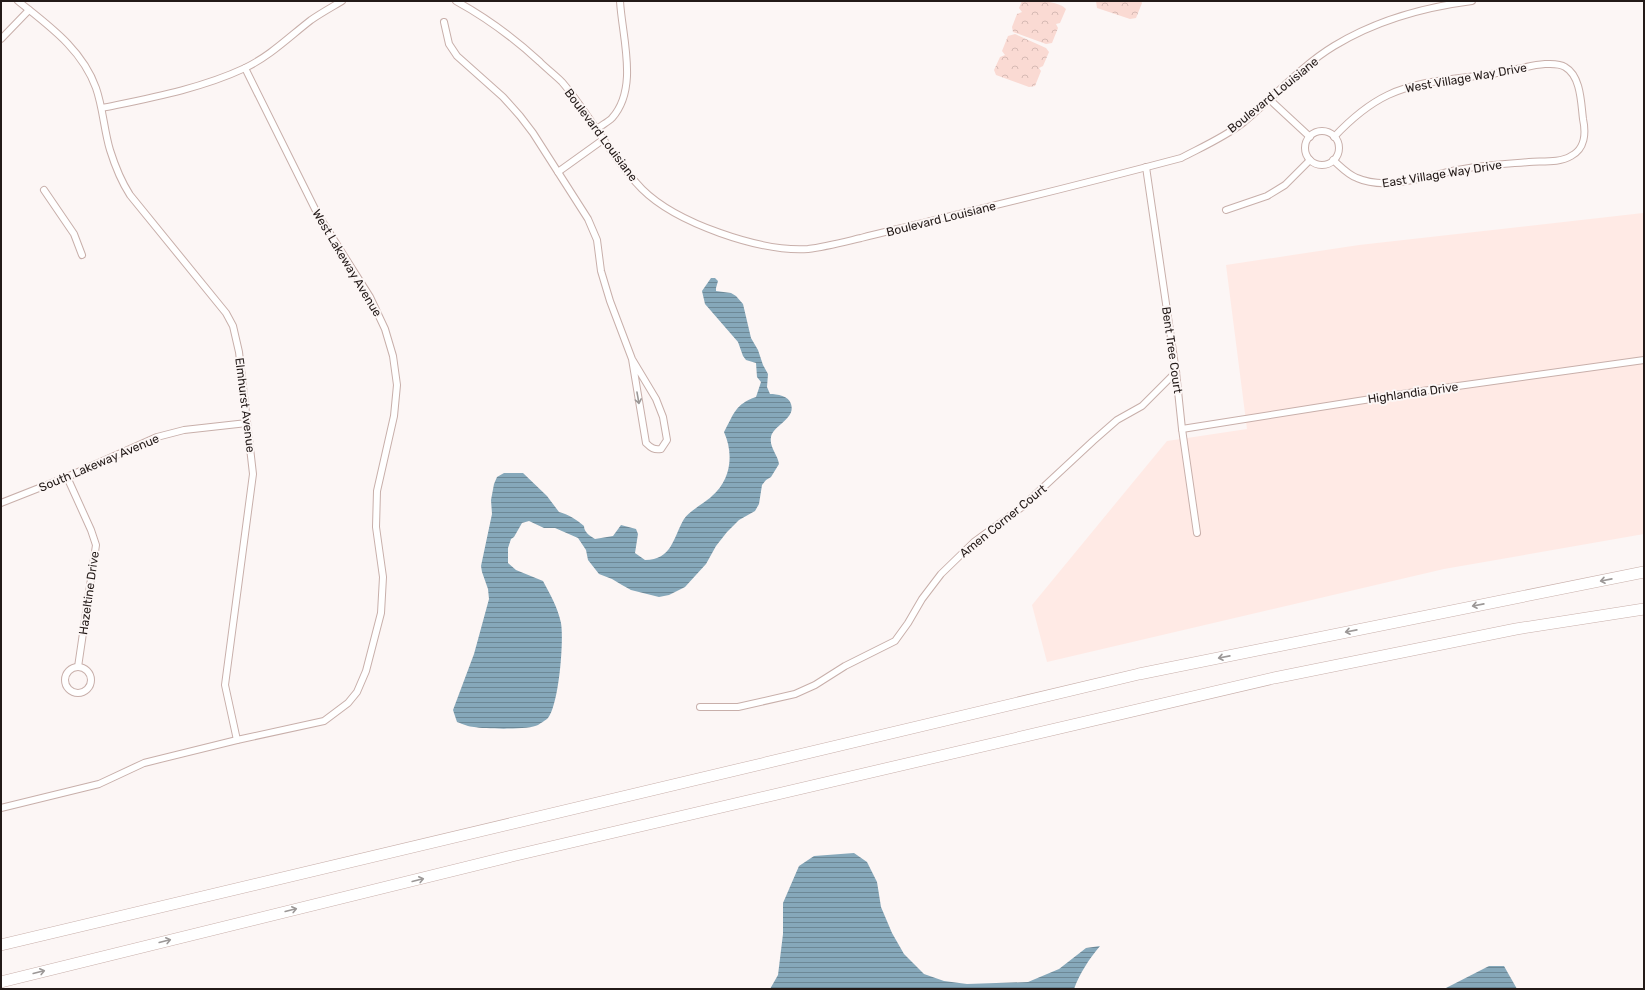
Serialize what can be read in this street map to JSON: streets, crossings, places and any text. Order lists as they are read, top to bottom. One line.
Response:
{"streets":{"street":["West Village Way Drive","Boulevard Louisiane","East Village Way Drive","West Lakeway Avenue","Bent Tree Court","Highlandia Drive","Elmhurst Avenue","South Lakeway Avenue","Amen Corner Court","Hazeltine Drive"]},"crossings":[["West Village Way Drive","East Village Way Drive"],["Boulevard Louisiane","Bent Tree Court"],["West Lakeway Avenue","Elmhurst Avenue"],["Bent Tree Court","Highlandia Drive"],["Bent Tree Court","Amen Corner Court"],["Elmhurst Avenue","South Lakeway Avenue"],["South Lakeway Avenue","Hazeltine Drive"]]}
